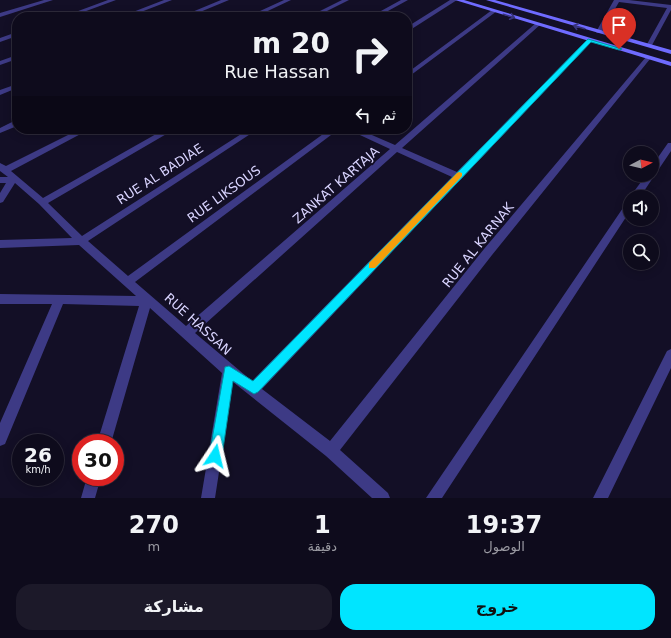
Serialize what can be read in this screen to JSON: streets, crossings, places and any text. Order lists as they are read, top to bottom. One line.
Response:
{"streets":{"street":["RUE AL BADIAE","ZANKAT KARTAJA","RUE LIKSOUS","RUE AL KARNAK","RUE HASSAN"]},"crossings":[["RUE AL BADIAE","RUE HASSAN"],["ZANKAT KARTAJA","RUE HASSAN"],["RUE LIKSOUS","RUE HASSAN"],["RUE AL KARNAK","RUE HASSAN"]],"north":"right","page":{"turn":["20 m","Rue Hassan"],"then":"ثم","speed":"26 km/h","limit":"30","eta":["19:37","الوصول","1","دقيقة","270","m"],"buttons":["خروج","مشاركة"]}}
